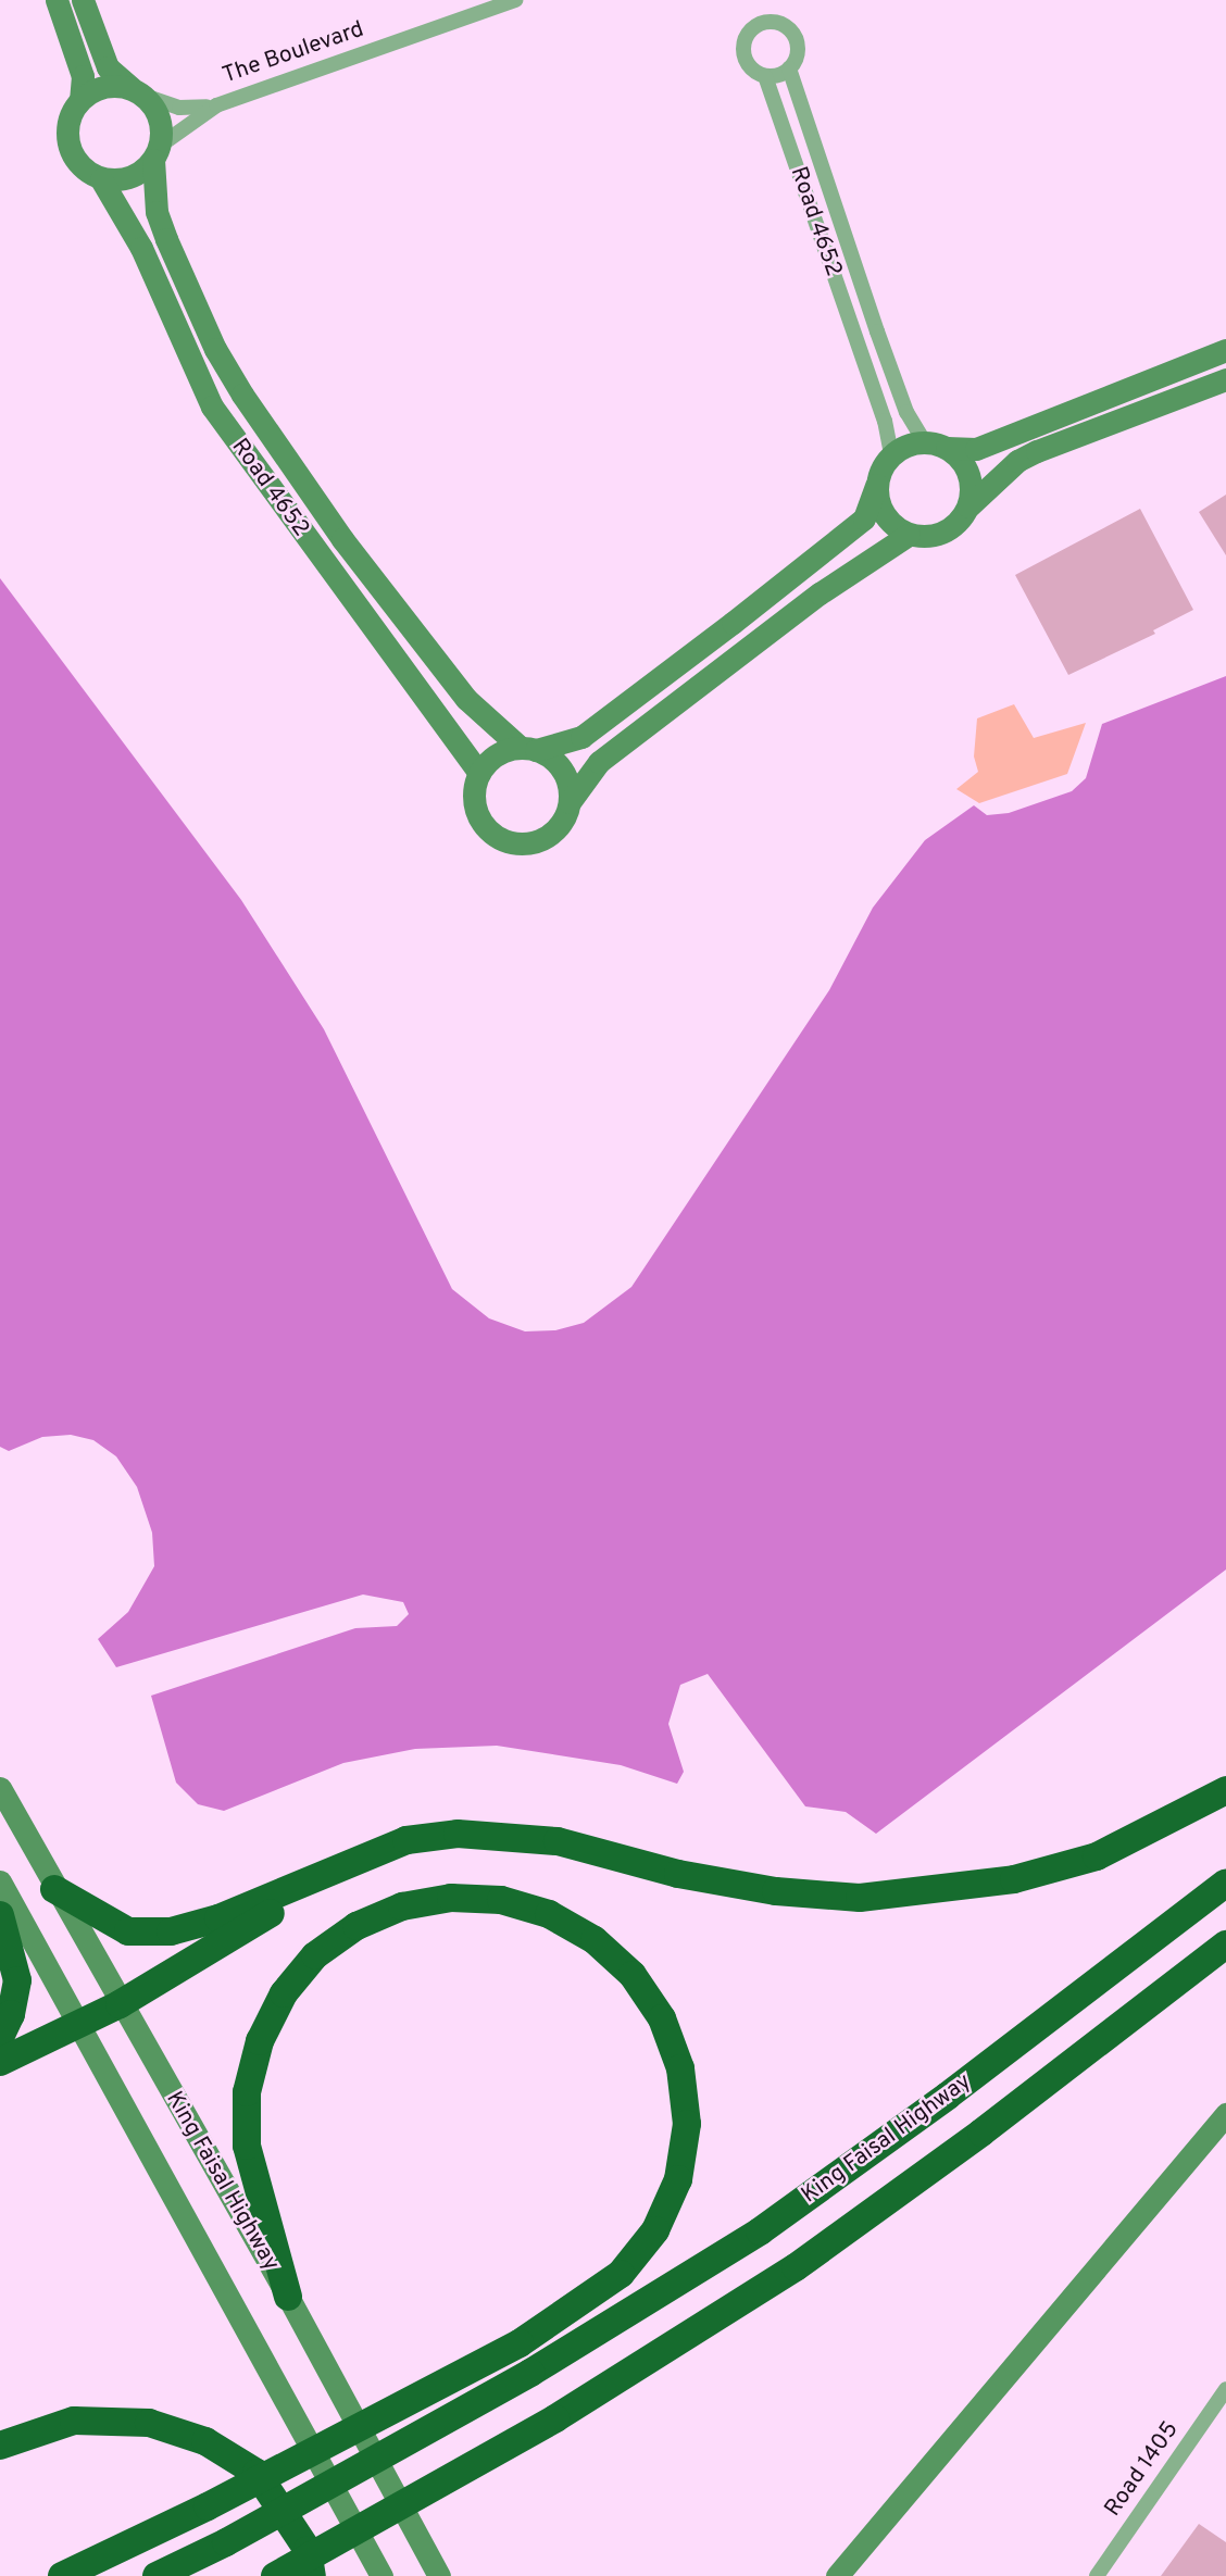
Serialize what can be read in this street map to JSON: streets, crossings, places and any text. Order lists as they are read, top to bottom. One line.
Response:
{"streets":{"highway":["King Faisal Highway"],"street":["The Boulevard","Road 4652","Road 1405"]},"crossings":[["The Boulevard","Road 4652"]]}
